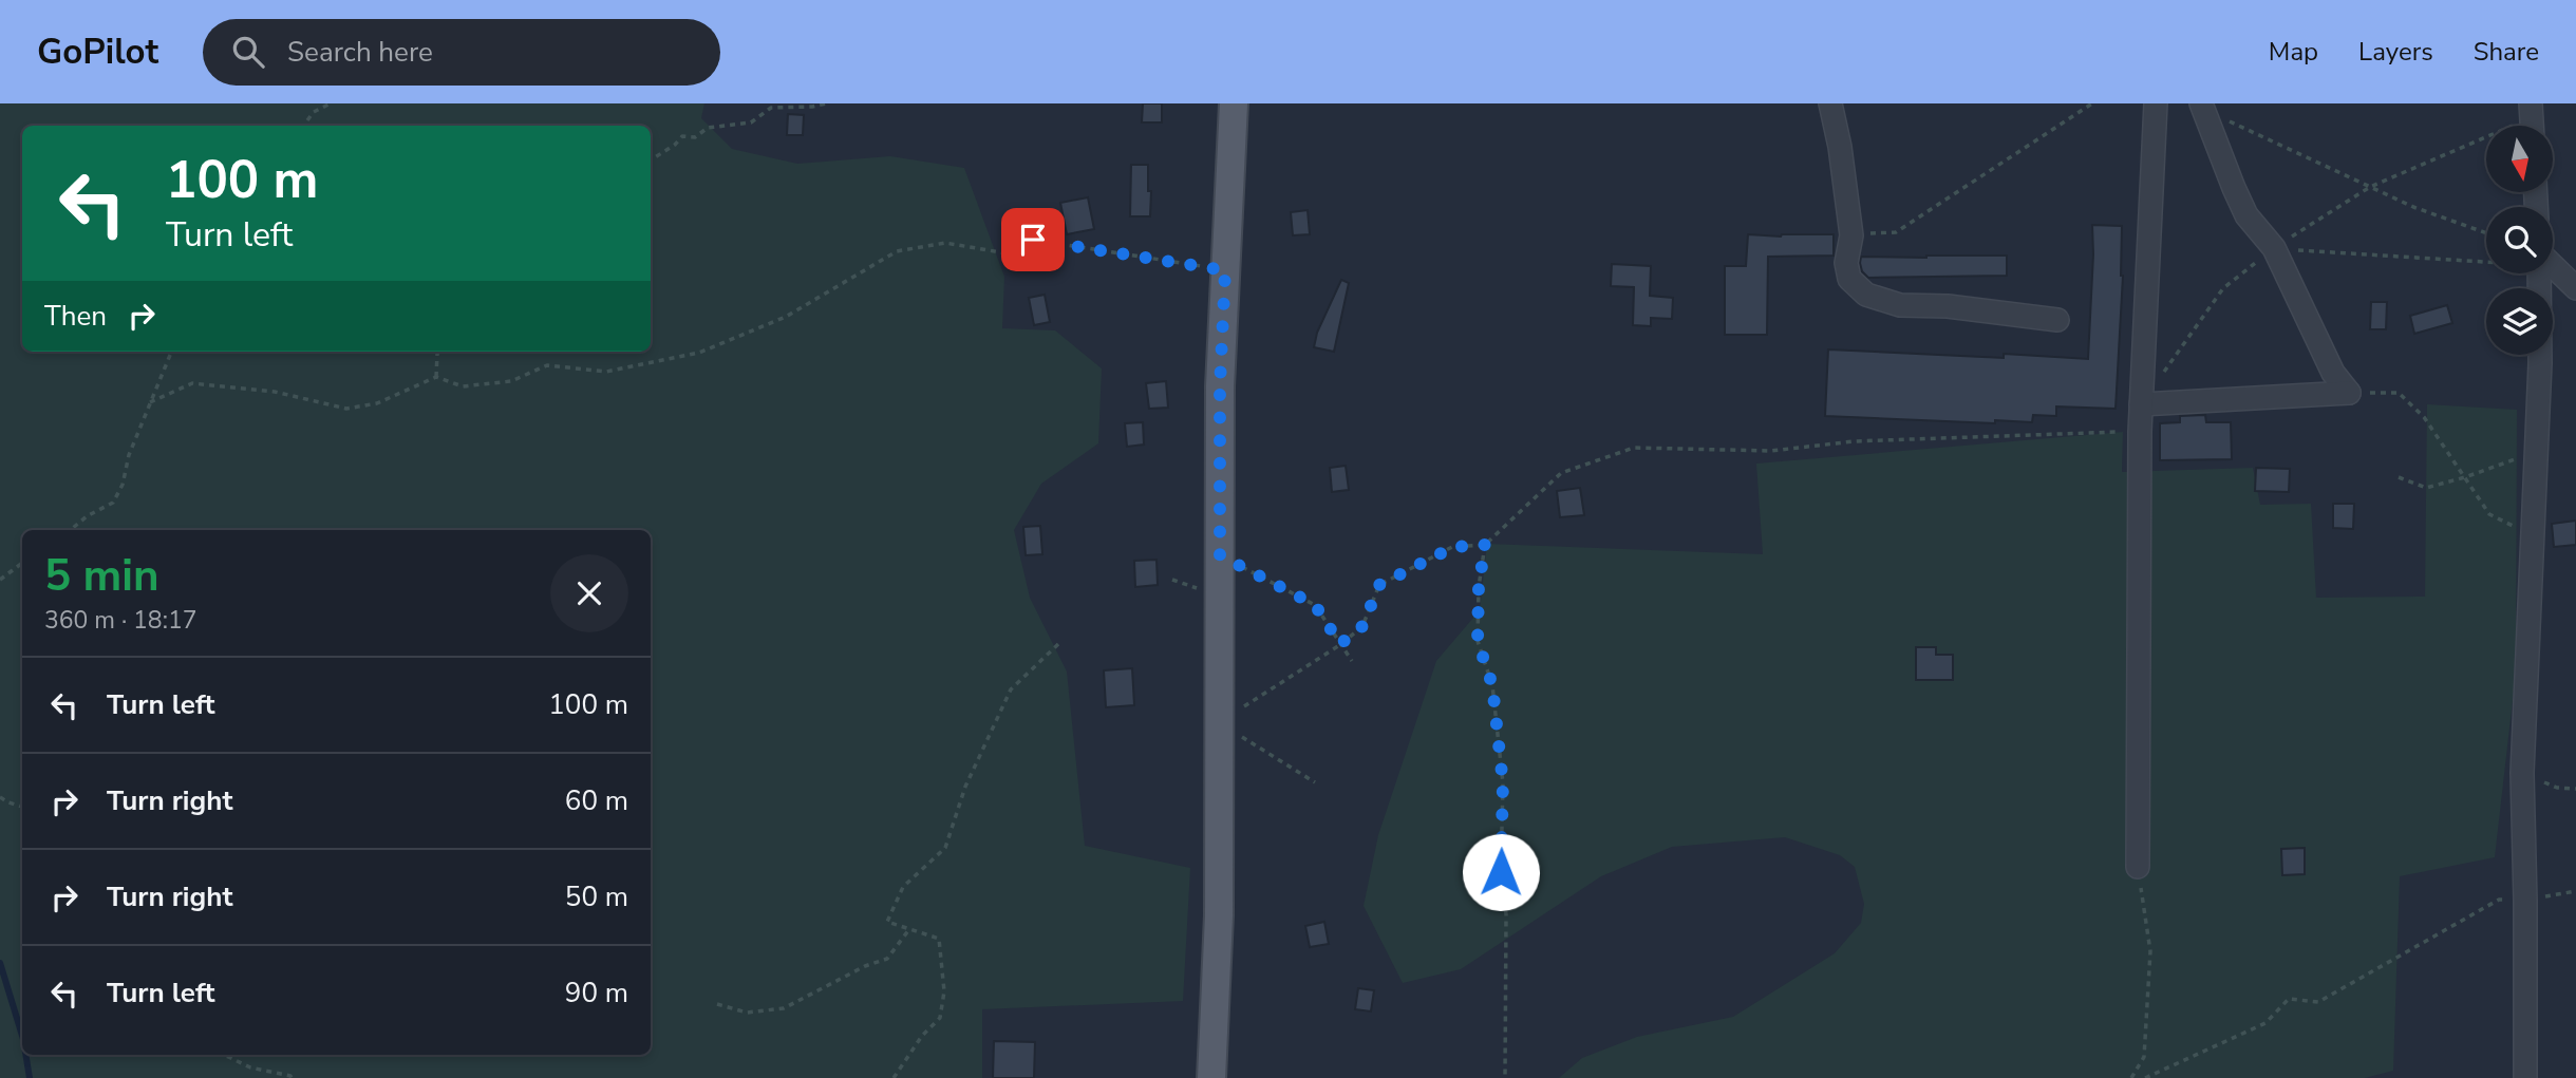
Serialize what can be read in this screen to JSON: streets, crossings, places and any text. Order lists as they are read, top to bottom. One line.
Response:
{"north":"bottom","page":{"header":"GoPilot","search":"Search here","nav":["Map","Layers","Share"],"turn":["100 m","Turn left"],"then":"Then","heading":["5 min","360 m · 18:17"],"list":[{"name":"Turn left","value":"100 m"},{"name":"Turn right","value":"60 m"},{"name":"Turn right","value":"50 m"},{"name":"Turn left","value":"90 m"}]}}
